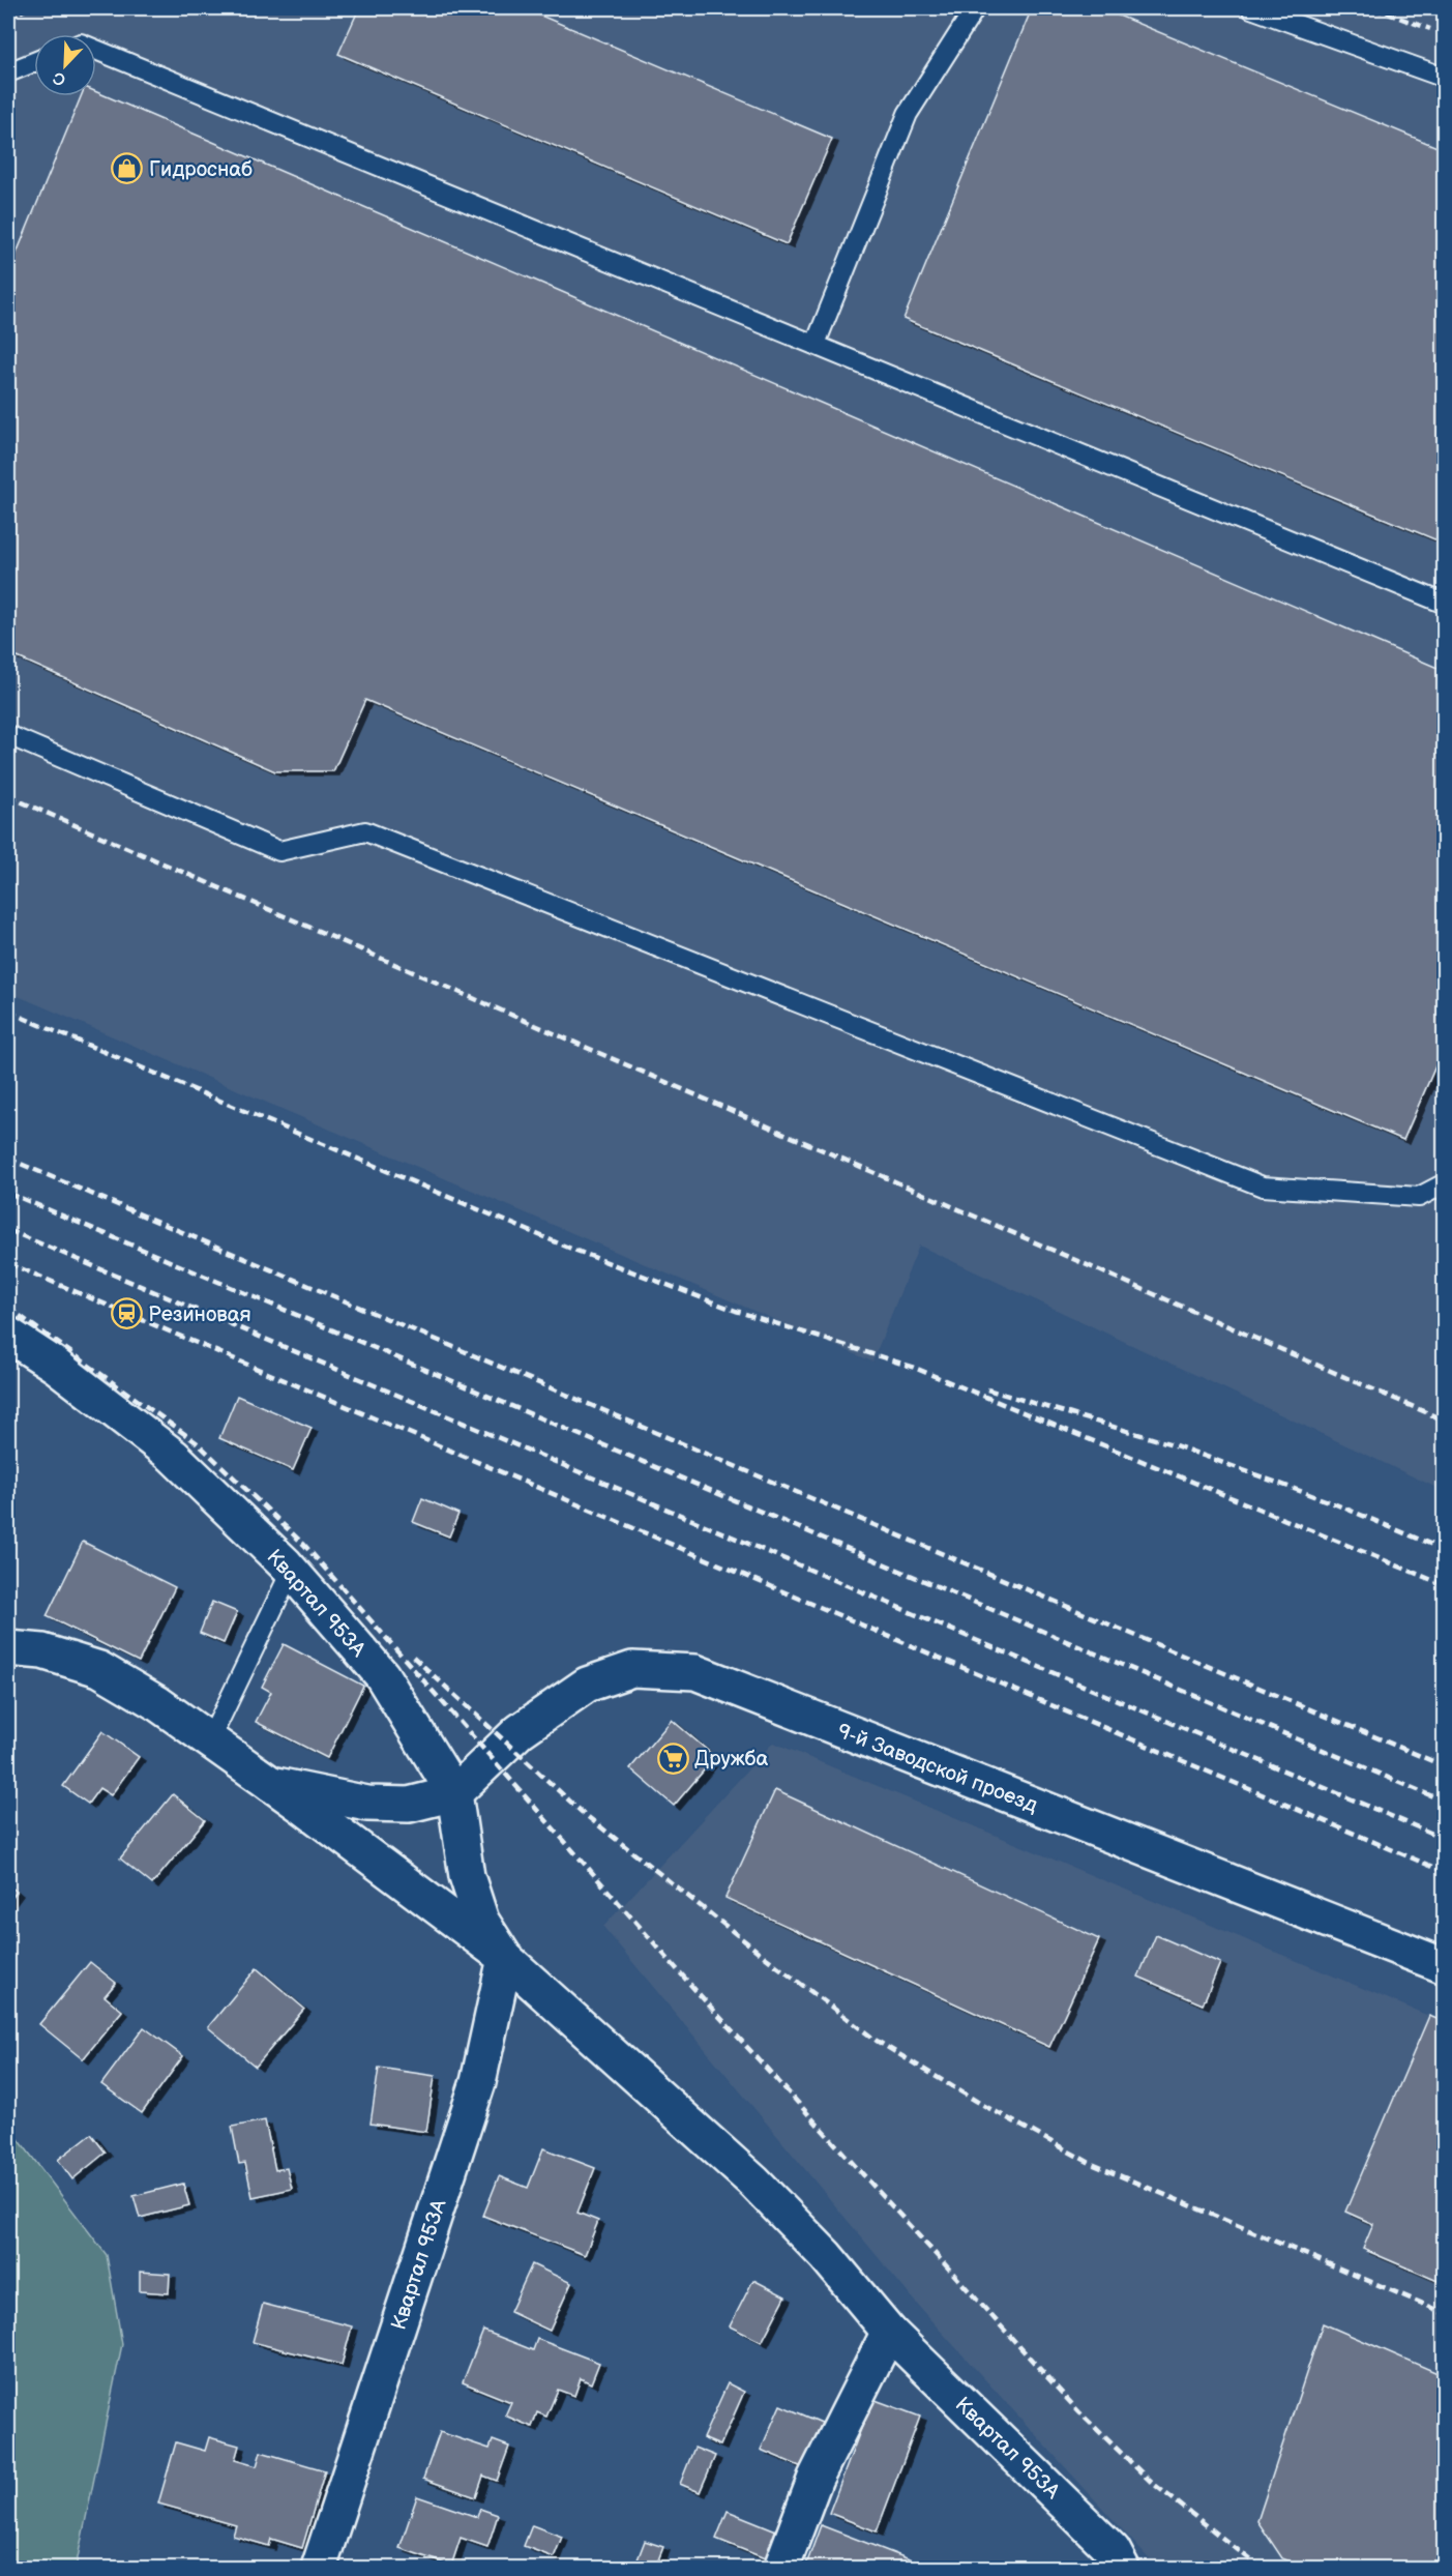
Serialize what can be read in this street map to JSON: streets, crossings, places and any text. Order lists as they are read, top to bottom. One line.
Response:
{"streets":{"street":["Квартал 953А","9-й Заводской проезд"]},"crossings":[["Квартал 953А","9-й Заводской проезд"]],"places":{"shop":["Гидроснаб"],"station":["Резиновая"],"supermarket":["Дружба"]},"north":"bottom left"}
